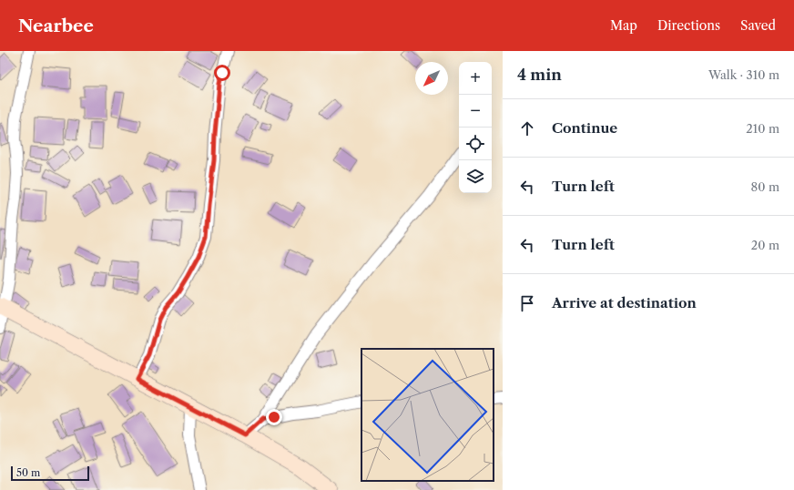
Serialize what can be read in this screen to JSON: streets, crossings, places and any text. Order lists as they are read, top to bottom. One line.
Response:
{"scale_bar":"50 m","north":"bottom left","page":{"header":"Nearbee","nav":["Map","Directions","Saved"],"heading":["4 min","Walk · 310 m"],"map_buttons":["+","−"],"list":[["Continue","210 m"],["Turn left","80 m"],["Turn left","20 m"],"Arrive at destination"],"scale":"50 m"}}
